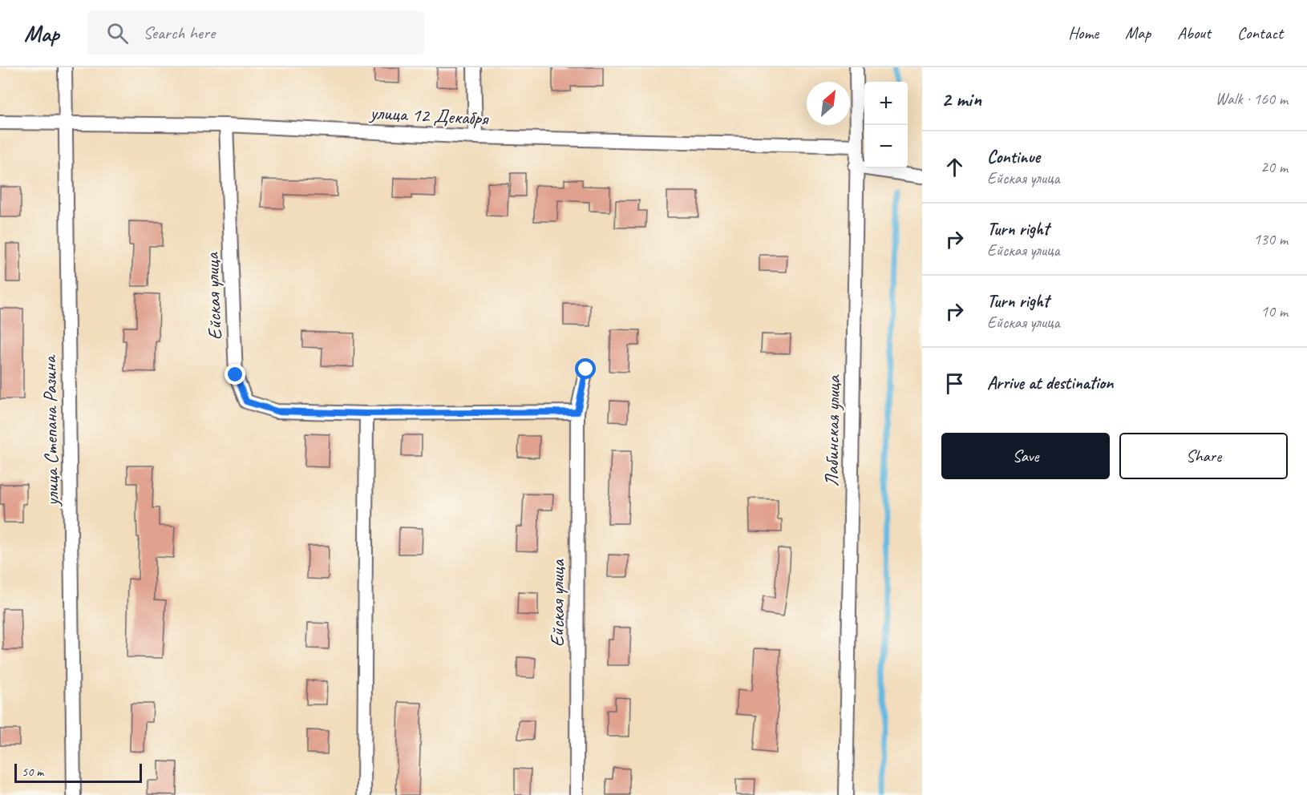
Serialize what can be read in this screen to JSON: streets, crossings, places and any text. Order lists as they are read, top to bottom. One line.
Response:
{"streets":{"street":["улица 12 Декабря","Ейская улица","улица Степана Разина","Лабинская улица"]},"crossings":[["улица 12 Декабря","Ейская улица"],["улица 12 Декабря","улица Степана Разина"],["улица 12 Декабря","Лабинская улица"]],"scale_bar":"50 m","north":"top right","page":{"header":"Map","search":"Search here","nav":["Home","Map","About","Contact"],"heading":["2 min","Walk · 160 m"],"map_buttons":["+","−"],"list":[["Continue","Ейская улица","20 m"],["Turn right","Ейская улица","130 m"],["Turn right","Ейская улица","10 m"],"Arrive at destination"],"buttons":["Save","Share"],"scale":"50 m"}}
